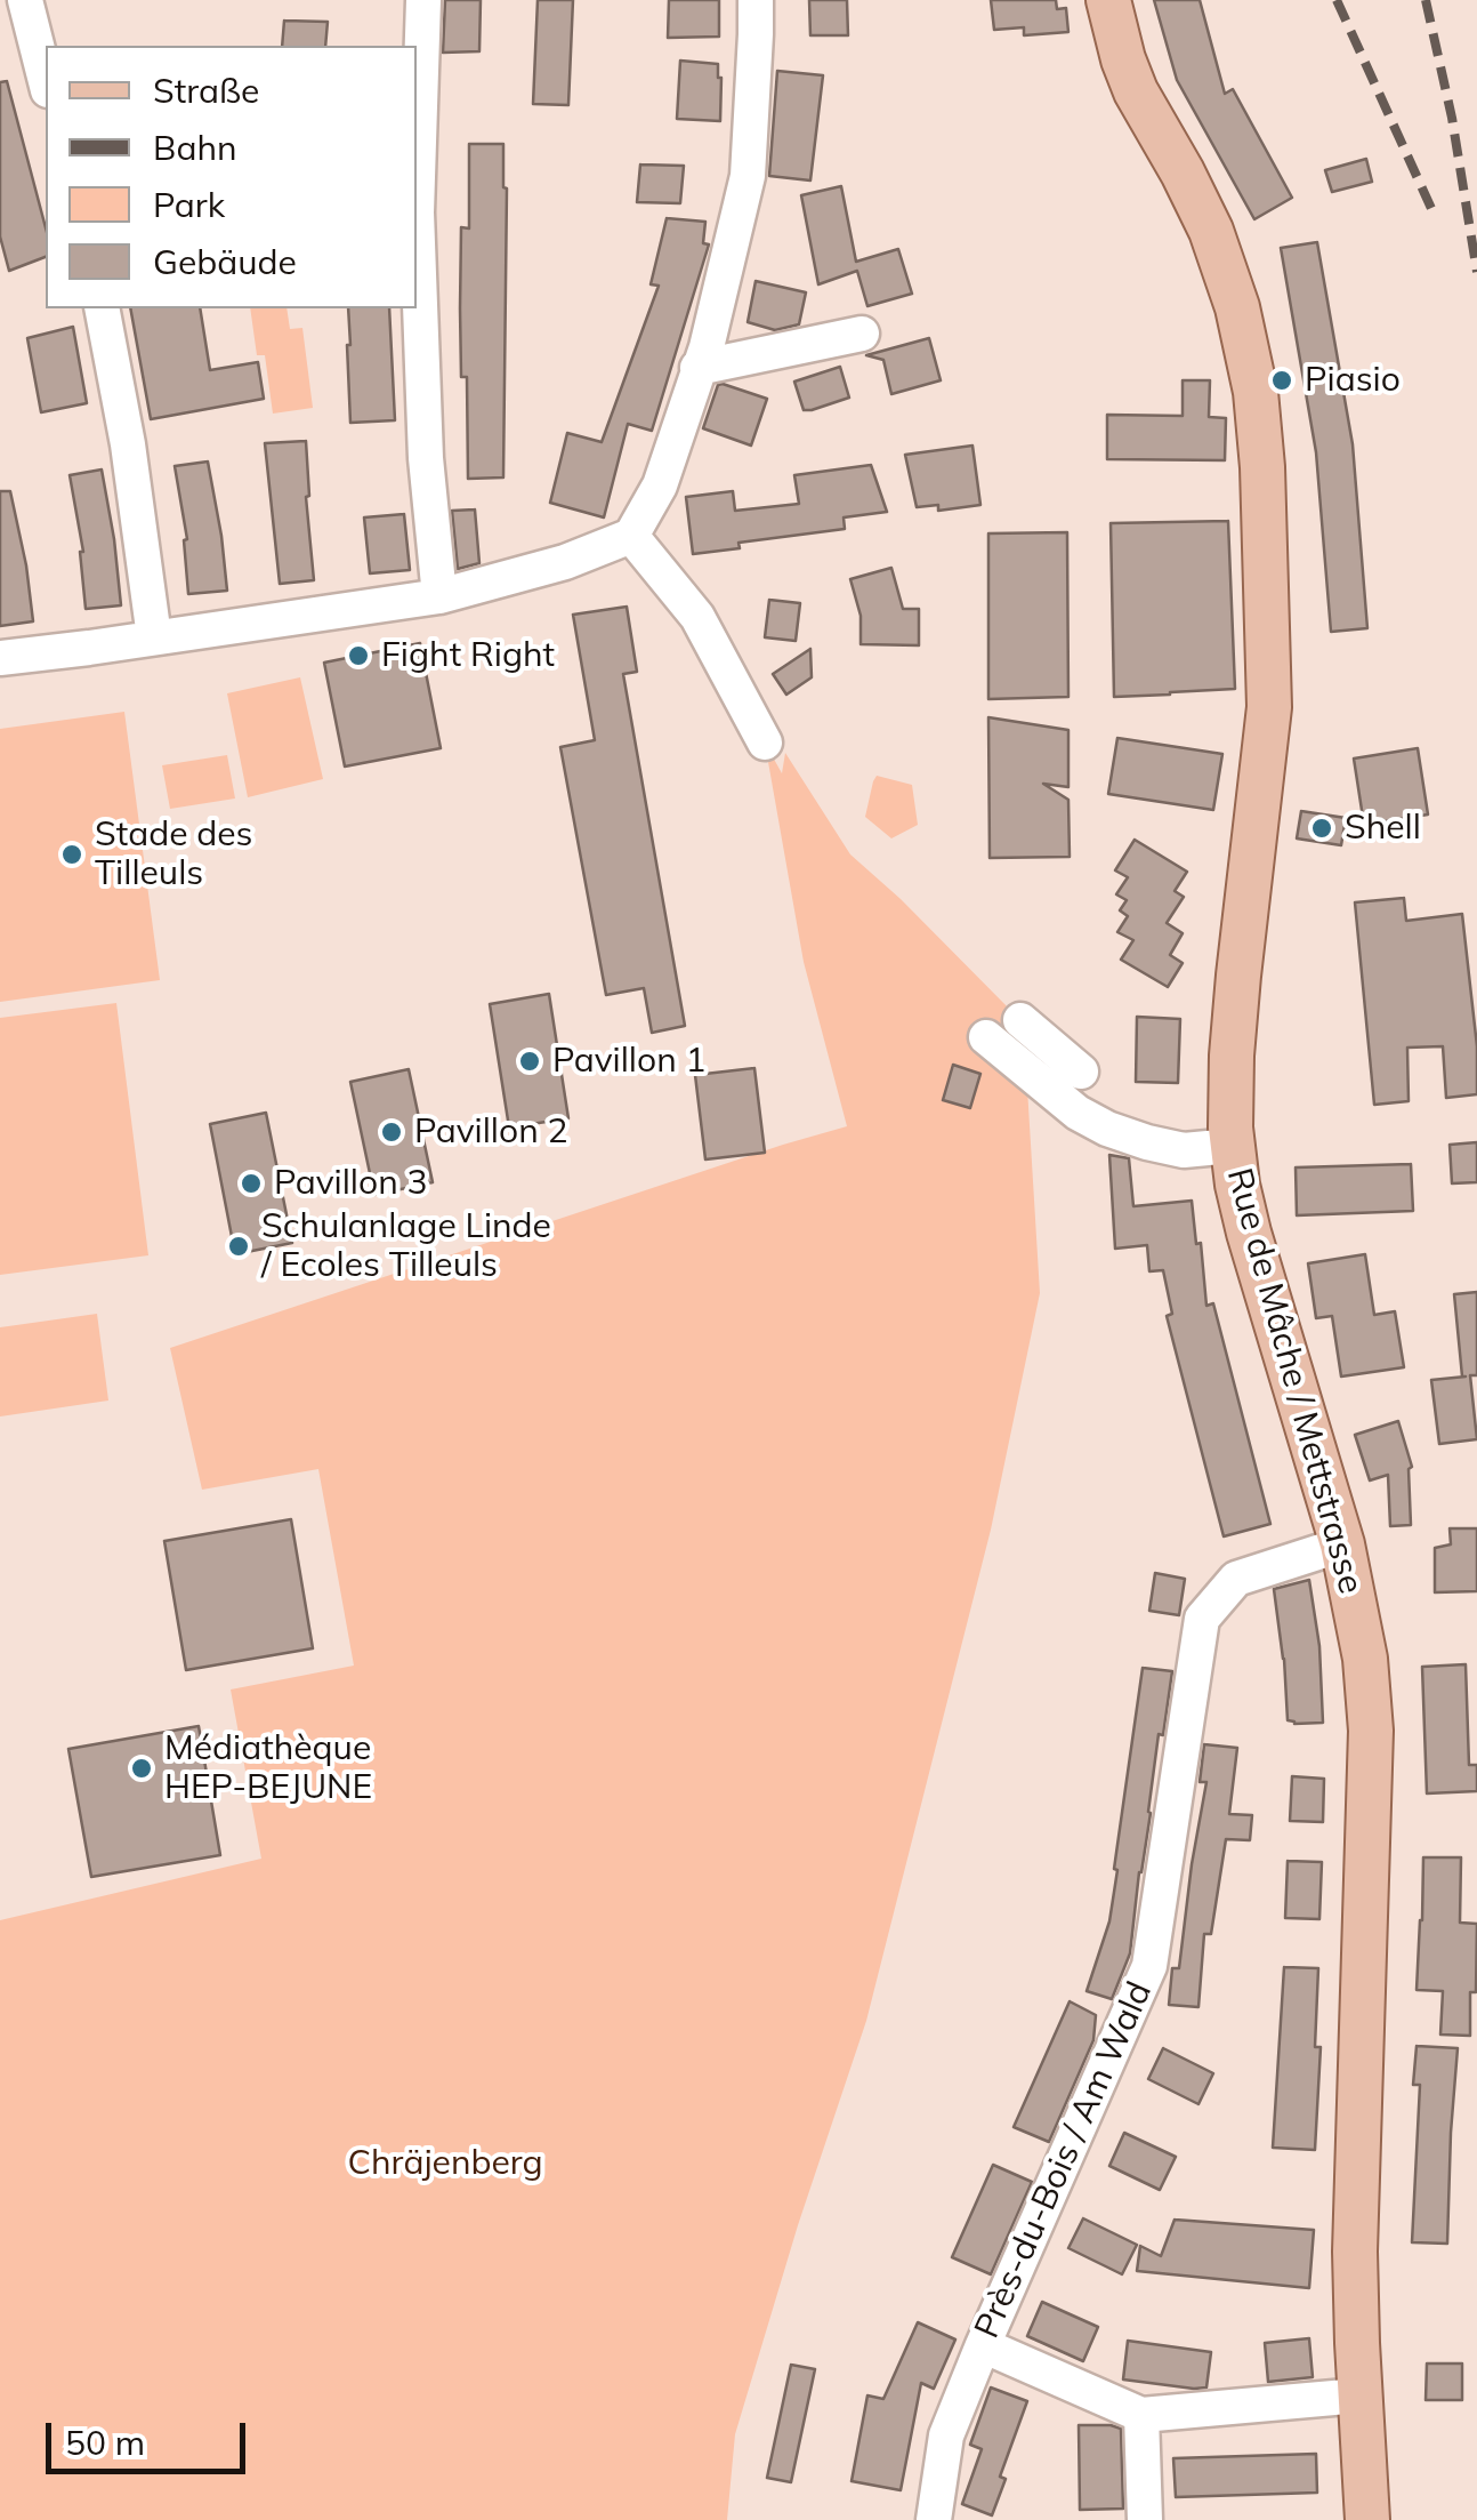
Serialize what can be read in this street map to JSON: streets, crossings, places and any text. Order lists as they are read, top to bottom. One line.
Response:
{"streets":{"main road":["Rue de Mâche / Mettstrasse"],"street":["Près-du-Bois / Am Wald"]},"crossings":[["Rue de Mâche / Mettstrasse","Près-du-Bois / Am Wald"]],"parks":["Chräjenberg"],"places":["Piasio","Fight Right","Shell","Stade des Tilleuls","Pavillon 1","Pavillon 2","Pavillon 3","Schulanlage Linde / Ecoles Tilleuls","Médiathèque HEP-BEJUNE"],"legend":["Straße","Bahn","Park","Gebäude"],"scale_bar":"50 m"}
